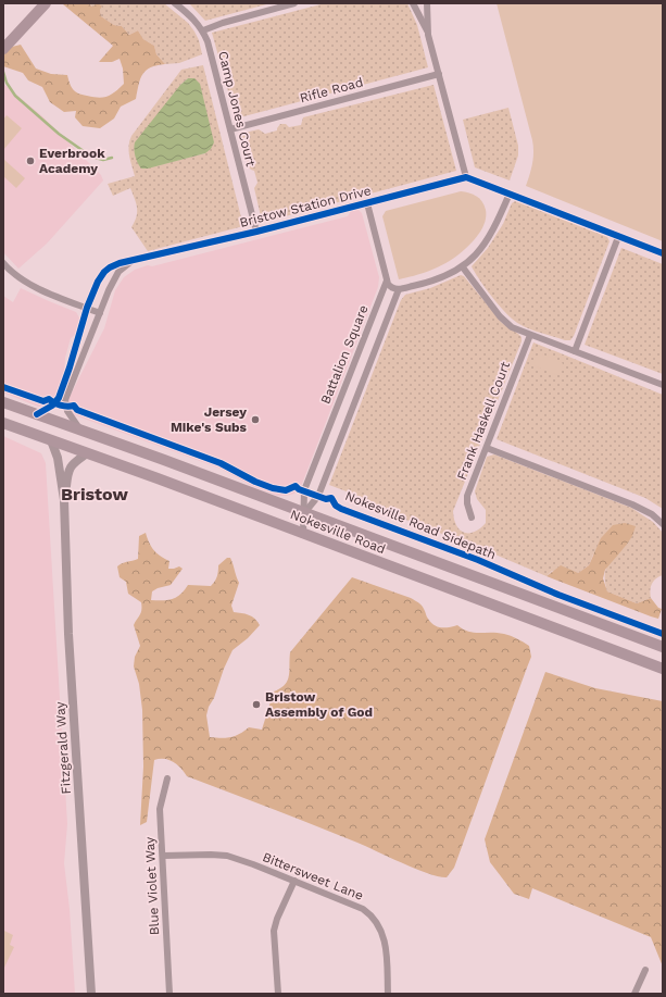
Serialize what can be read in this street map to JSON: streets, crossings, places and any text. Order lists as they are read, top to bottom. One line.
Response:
{"streets":{"highway":["Nokesville Road"],"street":["Rifle Road","Camp Jones Court","Bristow Station Drive","Battalion Square","Frank Haskell Court","Fitzgerald Way","Bittersweet Lane","Blue Violet Way"],"cycle path":["Nokesville Road Sidepath"]},"crossings":[["Rifle Road","Camp Jones Court"],["Camp Jones Court","Bristow Station Drive"],["Bristow Station Drive","Nokesville Road"],["Battalion Square","Nokesville Road"],["Nokesville Road","Fitzgerald Way"],["Bittersweet Lane","Blue Violet Way"]],"districts":["Bristow"],"places":["Everbrook Academy","Jersey Mike's Subs","Bristow Assembly of God"]}
